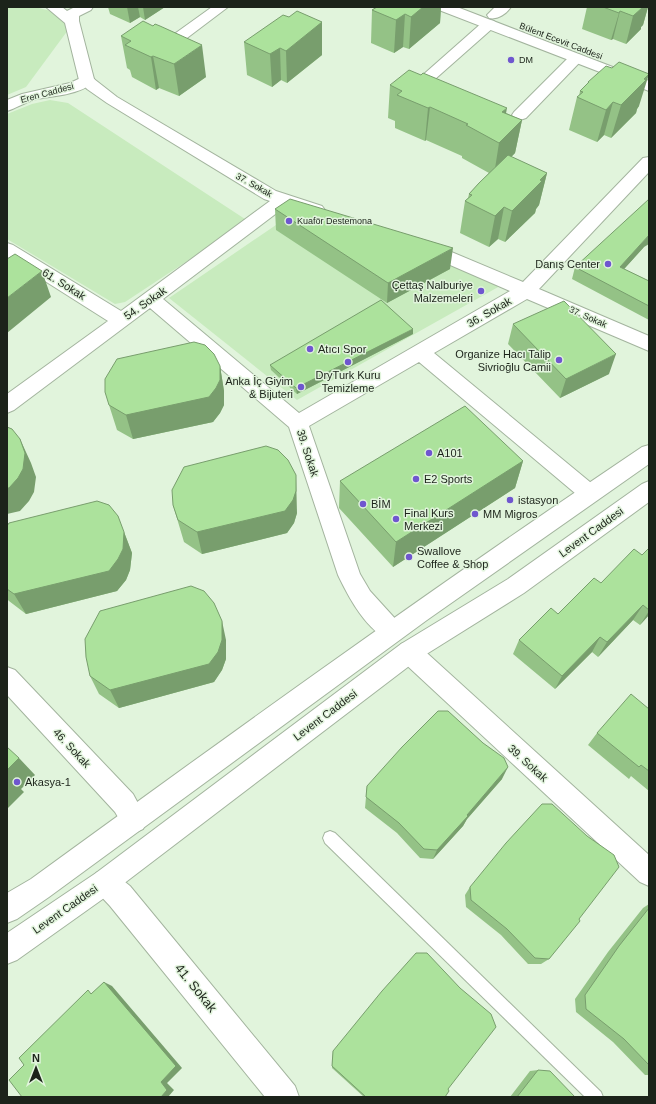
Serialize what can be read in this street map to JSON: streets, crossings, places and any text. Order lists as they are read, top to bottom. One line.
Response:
{"streets":{"street":["Bülent Ecevit Caddesi","Eren Caddesi","37. Sokak","61. Sokak","54. Sokak","36. Sokak","39. Sokak","Levent Caddesi","46. Sokak","41. Sokak"]},"crossings":[["Eren Caddesi","37. Sokak"],["37. Sokak","54. Sokak"],["37. Sokak","36. Sokak"],["61. Sokak","54. Sokak"],["54. Sokak","39. Sokak"],["36. Sokak","39. Sokak"],["39. Sokak","Levent Caddesi"],["Levent Caddesi","41. Sokak"]],"places":["DM","Kuaför Destemona","Danış Center","Çettaş Nalburiye Malzemeleri","Atıcı Spor","Organize Hacı Talip Sivrioğlu Camii","DryTurk Kuru Temizleme","Anka İç Giyim & Bijuteri","A101","E2 Sports","istasyon","BİM","MM Migros","Final Kurs Merkezi","Swallove Coffee & Shop","Akasya-1"],"north":"top"}
